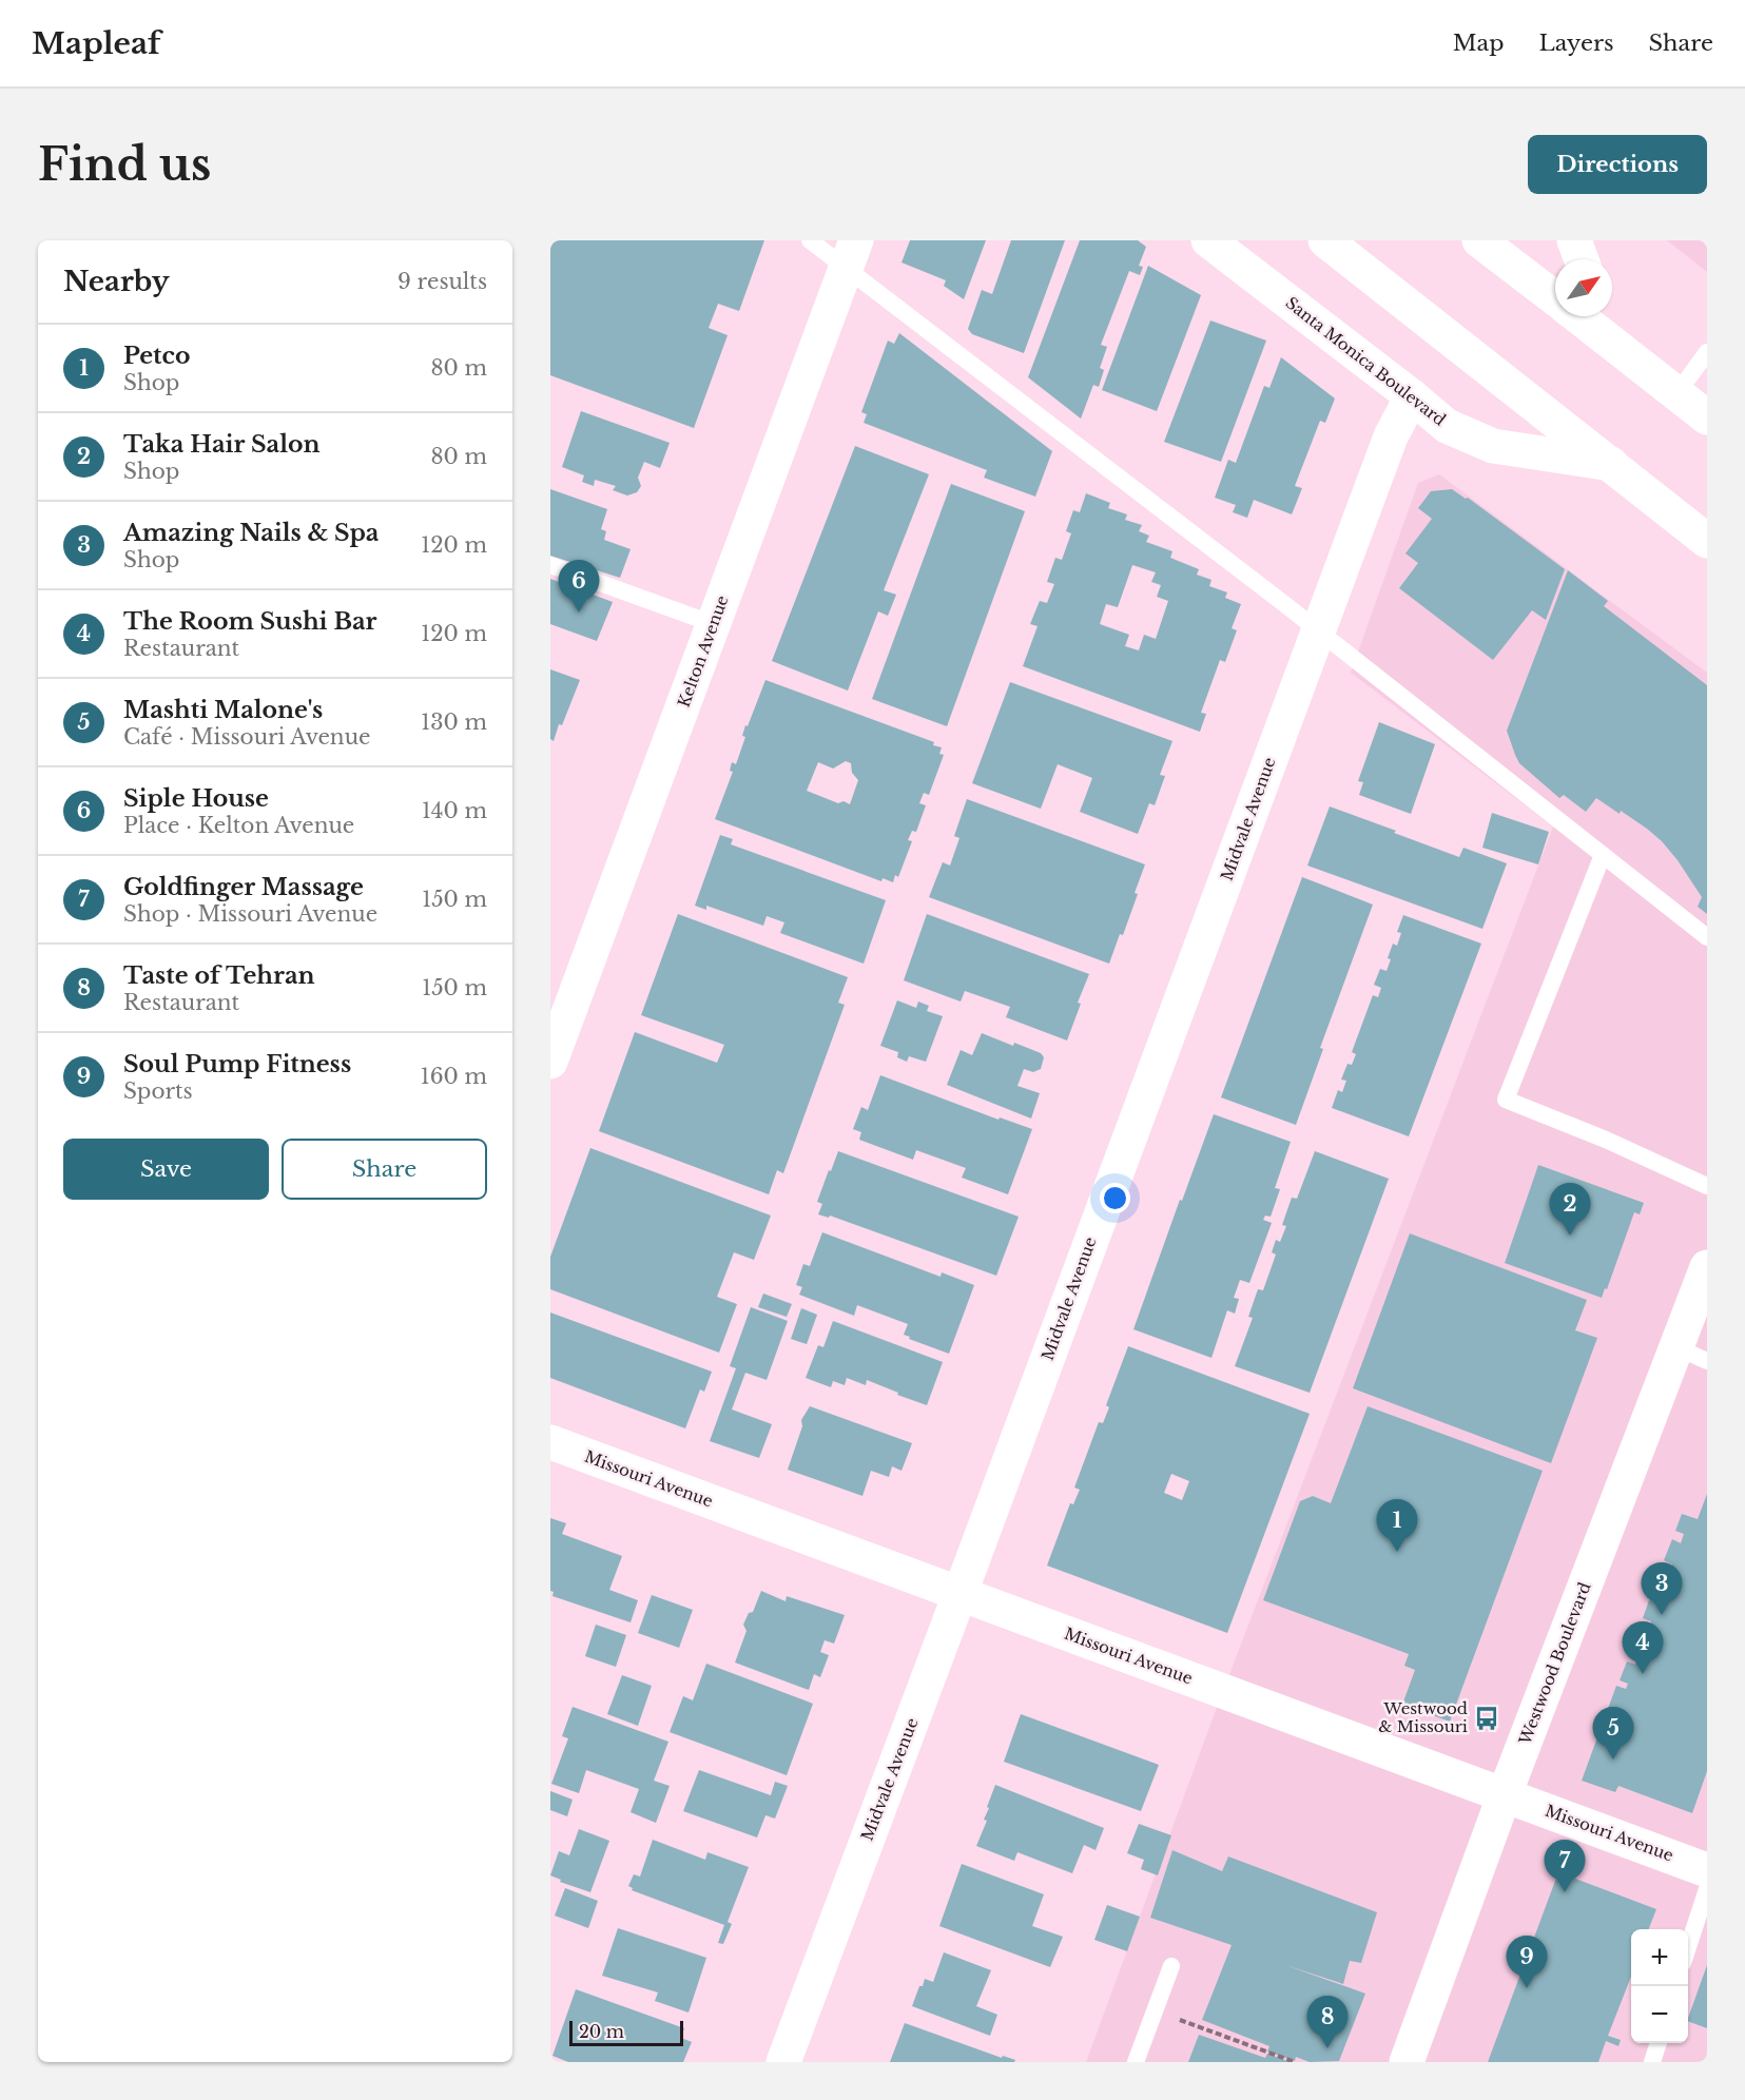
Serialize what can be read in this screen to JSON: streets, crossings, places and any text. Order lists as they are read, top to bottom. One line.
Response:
{"streets":{"street":["Santa Monica Boulevard","Kelton Avenue","Midvale Avenue","Missouri Avenue","Westwood Boulevard"]},"crossings":[["Santa Monica Boulevard","Midvale Avenue"],["Midvale Avenue","Missouri Avenue"],["Missouri Avenue","Westwood Boulevard"]],"places":{"bus stop":["Westwood & Missouri"]},"scale_bar":"20 m","north":"top right","page":{"header":"Mapleaf","nav":["Map","Layers","Share"],"buttons":["Directions",["Save","Share"]],"title":"Find us","heading":["Nearby","9 results"],"list":[{"mark":"1","name":"Petco","note":"Shop","value":"80 m"},{"mark":"2","name":"Taka Hair Salon","note":"Shop","value":"80 m"},{"mark":"3","name":"Amazing Nails & Spa","note":"Shop","value":"120 m"},{"mark":"4","name":"The Room Sushi Bar","note":"Restaurant","value":"120 m"},{"mark":"5","name":"Mashti Malone's","note":"Café · Missouri Avenue","value":"130 m"},{"mark":"6","name":"Siple House","note":"Place · Kelton Avenue","value":"140 m"},{"mark":"7","name":"Goldfinger Massage","note":"Shop · Missouri Avenue","value":"150 m"},{"mark":"8","name":"Taste of Tehran","note":"Restaurant","value":"150 m"},{"mark":"9","name":"Soul Pump Fitness","note":"Sports","value":"160 m"}],"pins":["6","2","1","3","4","5","7","9","8"],"map_buttons":["+","−"],"scale":"20 m"}}
